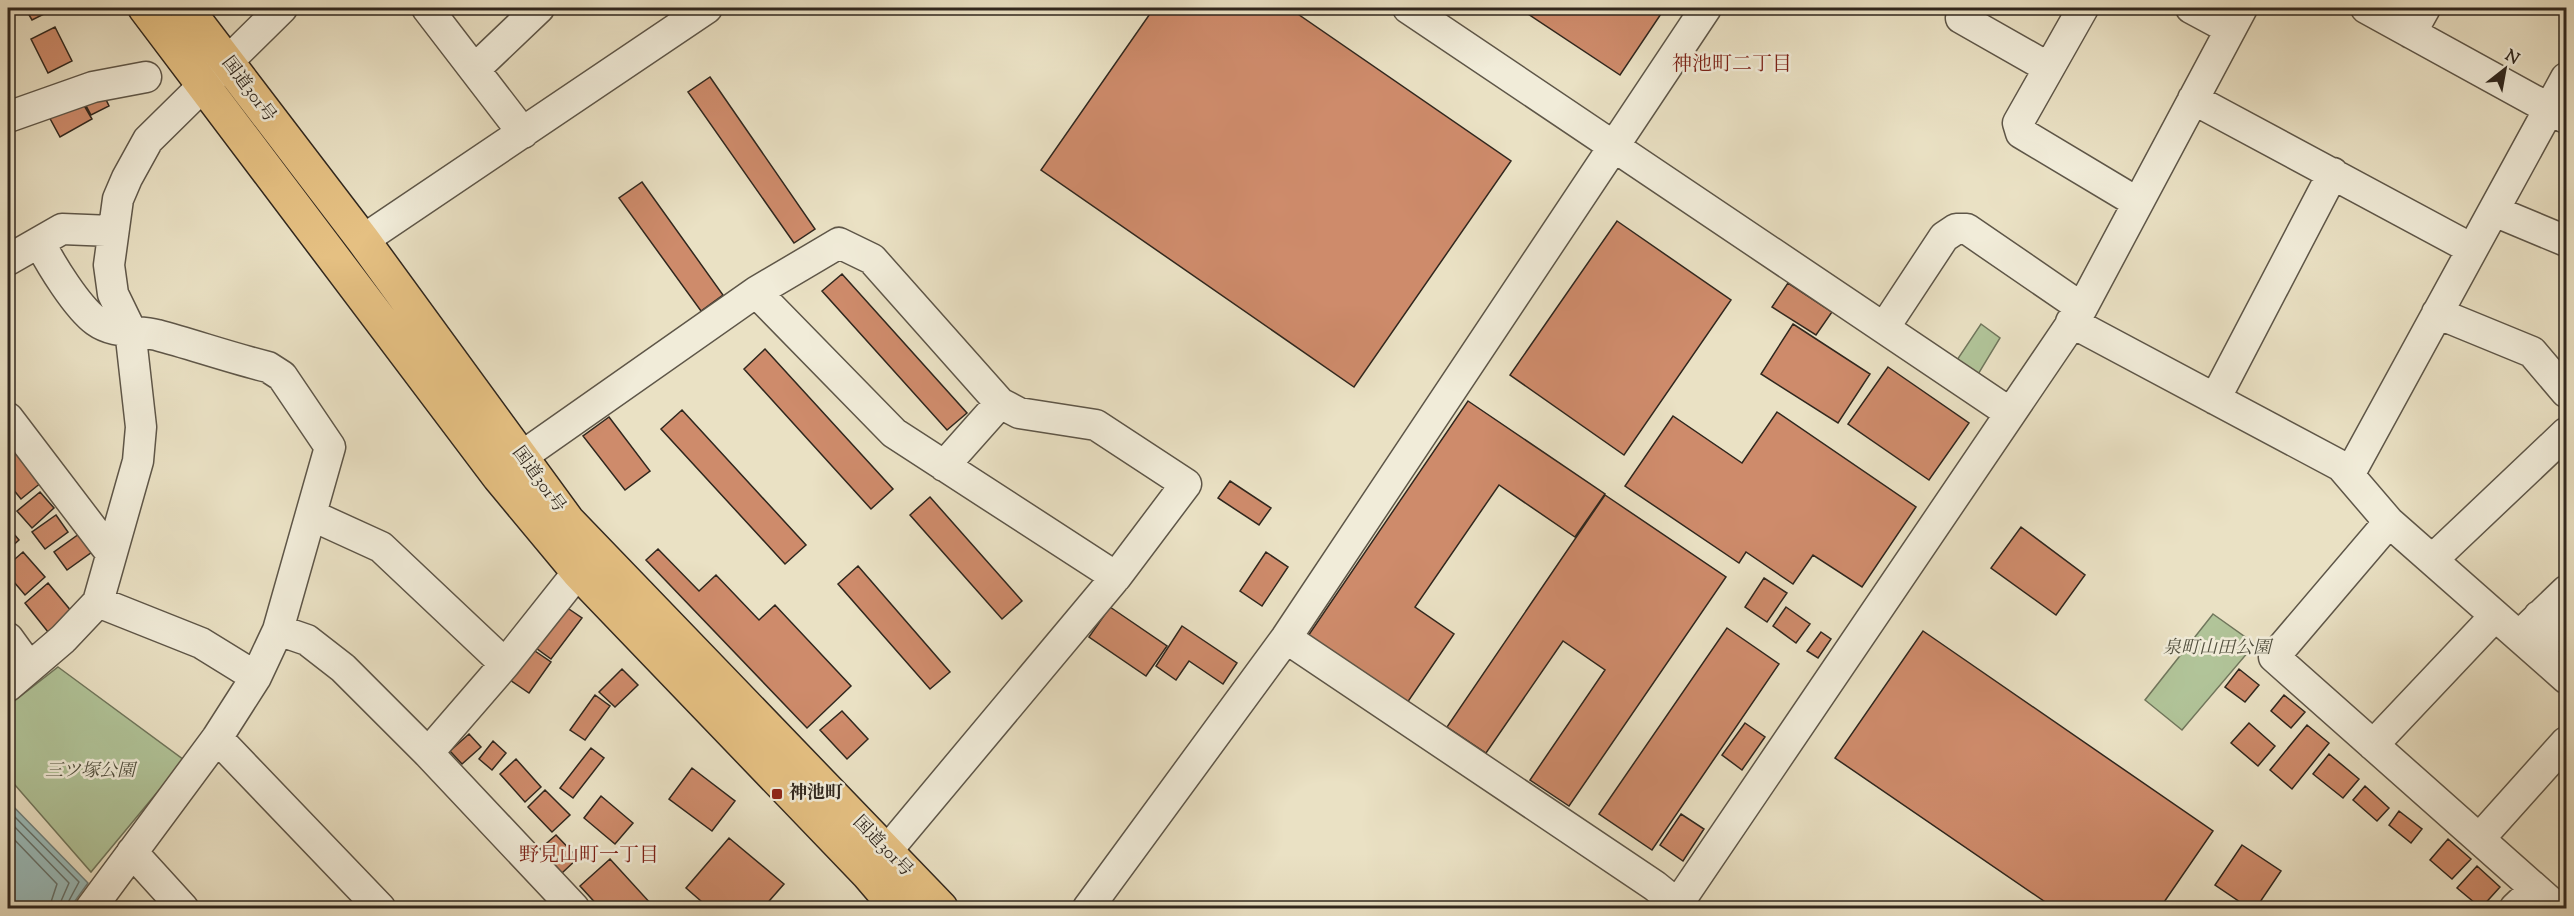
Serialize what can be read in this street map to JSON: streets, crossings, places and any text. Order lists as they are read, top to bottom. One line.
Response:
{"streets":{"highway":["国道301号"]},"districts":["神池町二丁目","野見山町一丁目"],"parks":["泉町山田公園","三ツ塚公園"],"places":{"transit":["神池町"]},"north":"top right"}
